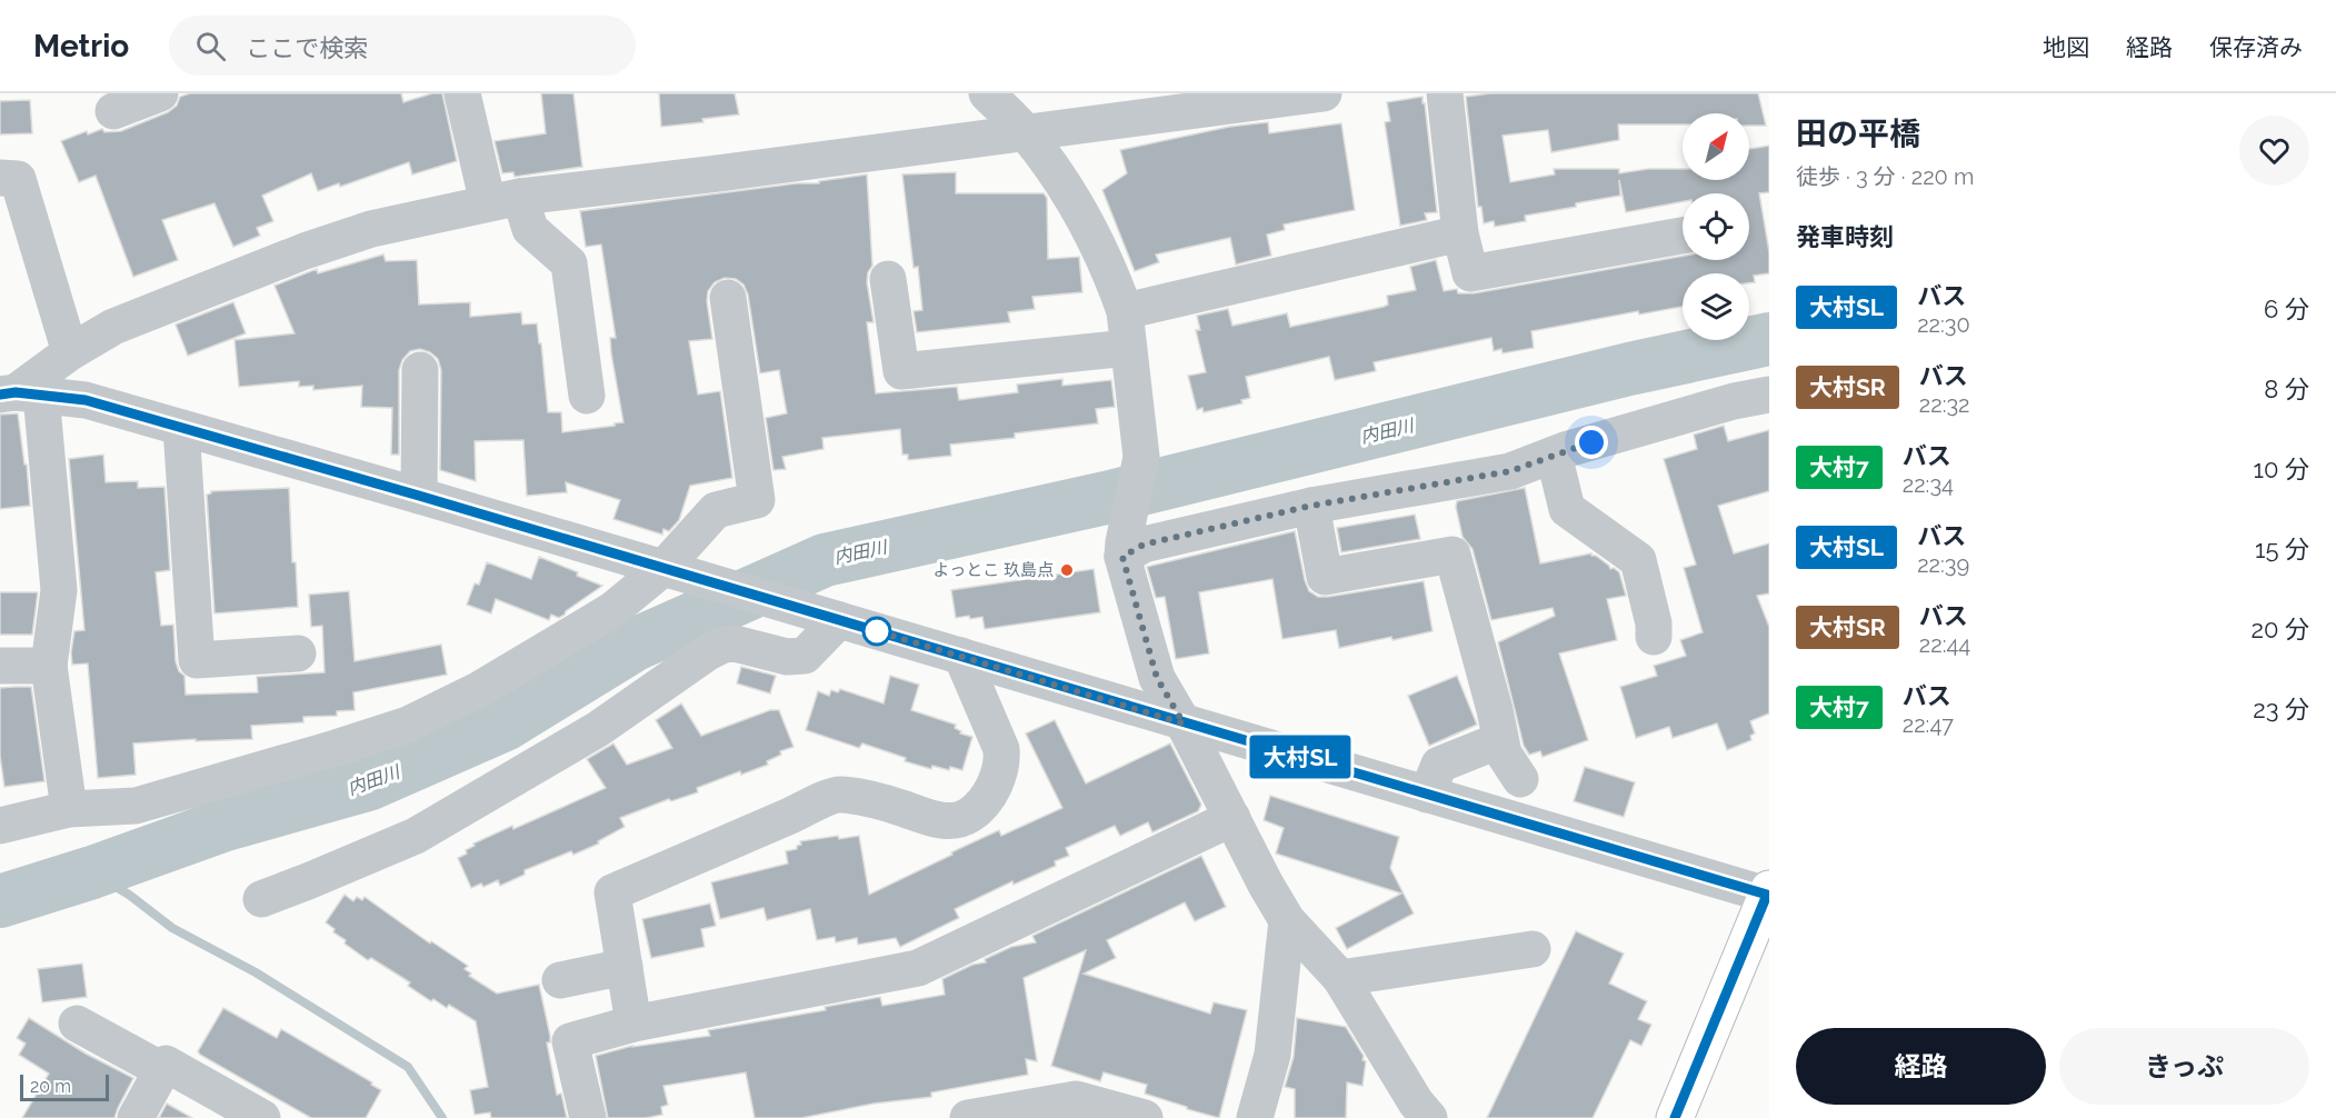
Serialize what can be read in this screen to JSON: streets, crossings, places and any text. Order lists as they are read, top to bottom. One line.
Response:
{"water":["内田川"],"places":["よっとこ 玖島点"],"lines":["bus line 大村SL"],"scale_bar":"20 m","north":"top right","page":{"header":"Metrio","search":"ここで検索","nav":["地図","経路","保存済み"],"on_map":"大村SL","heading":[["田の平橋","徒歩 · 3 分 · 220 m"],"発車時刻"],"list":[{"mark":"大村SL","name":"バス","note":"22:30","value":"6 分"},{"mark":"大村SR","name":"バス","note":"22:32","value":"8 分"},{"mark":"大村7","name":"バス","note":"22:34","value":"10 分"},{"mark":"大村SL","name":"バス","note":"22:39","value":"15 分"},{"mark":"大村SR","name":"バス","note":"22:44","value":"20 分"},{"mark":"大村7","name":"バス","note":"22:47","value":"23 分"}],"buttons":["経路","きっぷ"],"scale":"20 m"}}
